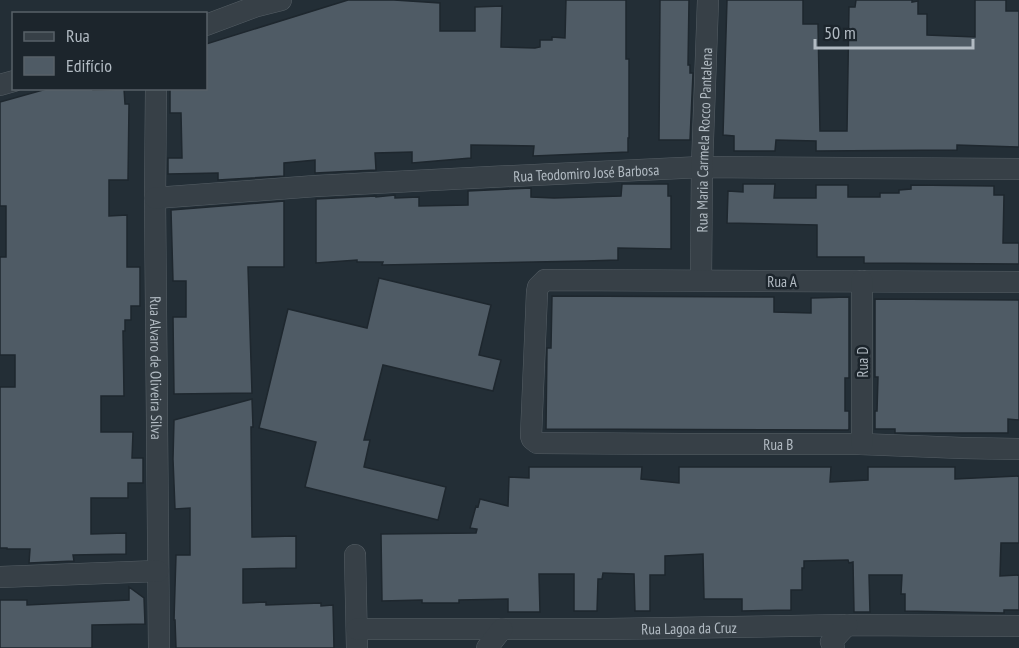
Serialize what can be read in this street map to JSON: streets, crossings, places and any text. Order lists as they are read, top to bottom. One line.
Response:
{"streets":{"street":["Rua Maria Carmela Rocco Pantalena","Rua Teodomiro José Barbosa","Rua A","Rua D","Rua Alvaro de Oliveira Silva","Rua B","Rua Lagoa da Cruz"]},"crossings":[["Rua Maria Carmela Rocco Pantalena","Rua Teodomiro José Barbosa"],["Rua Maria Carmela Rocco Pantalena","Rua A"],["Rua Teodomiro José Barbosa","Rua Alvaro de Oliveira Silva"],["Rua A","Rua D"],["Rua A","Rua B"],["Rua D","Rua B"]],"legend":["Rua","Edifício"],"scale_bar":"50 m"}
